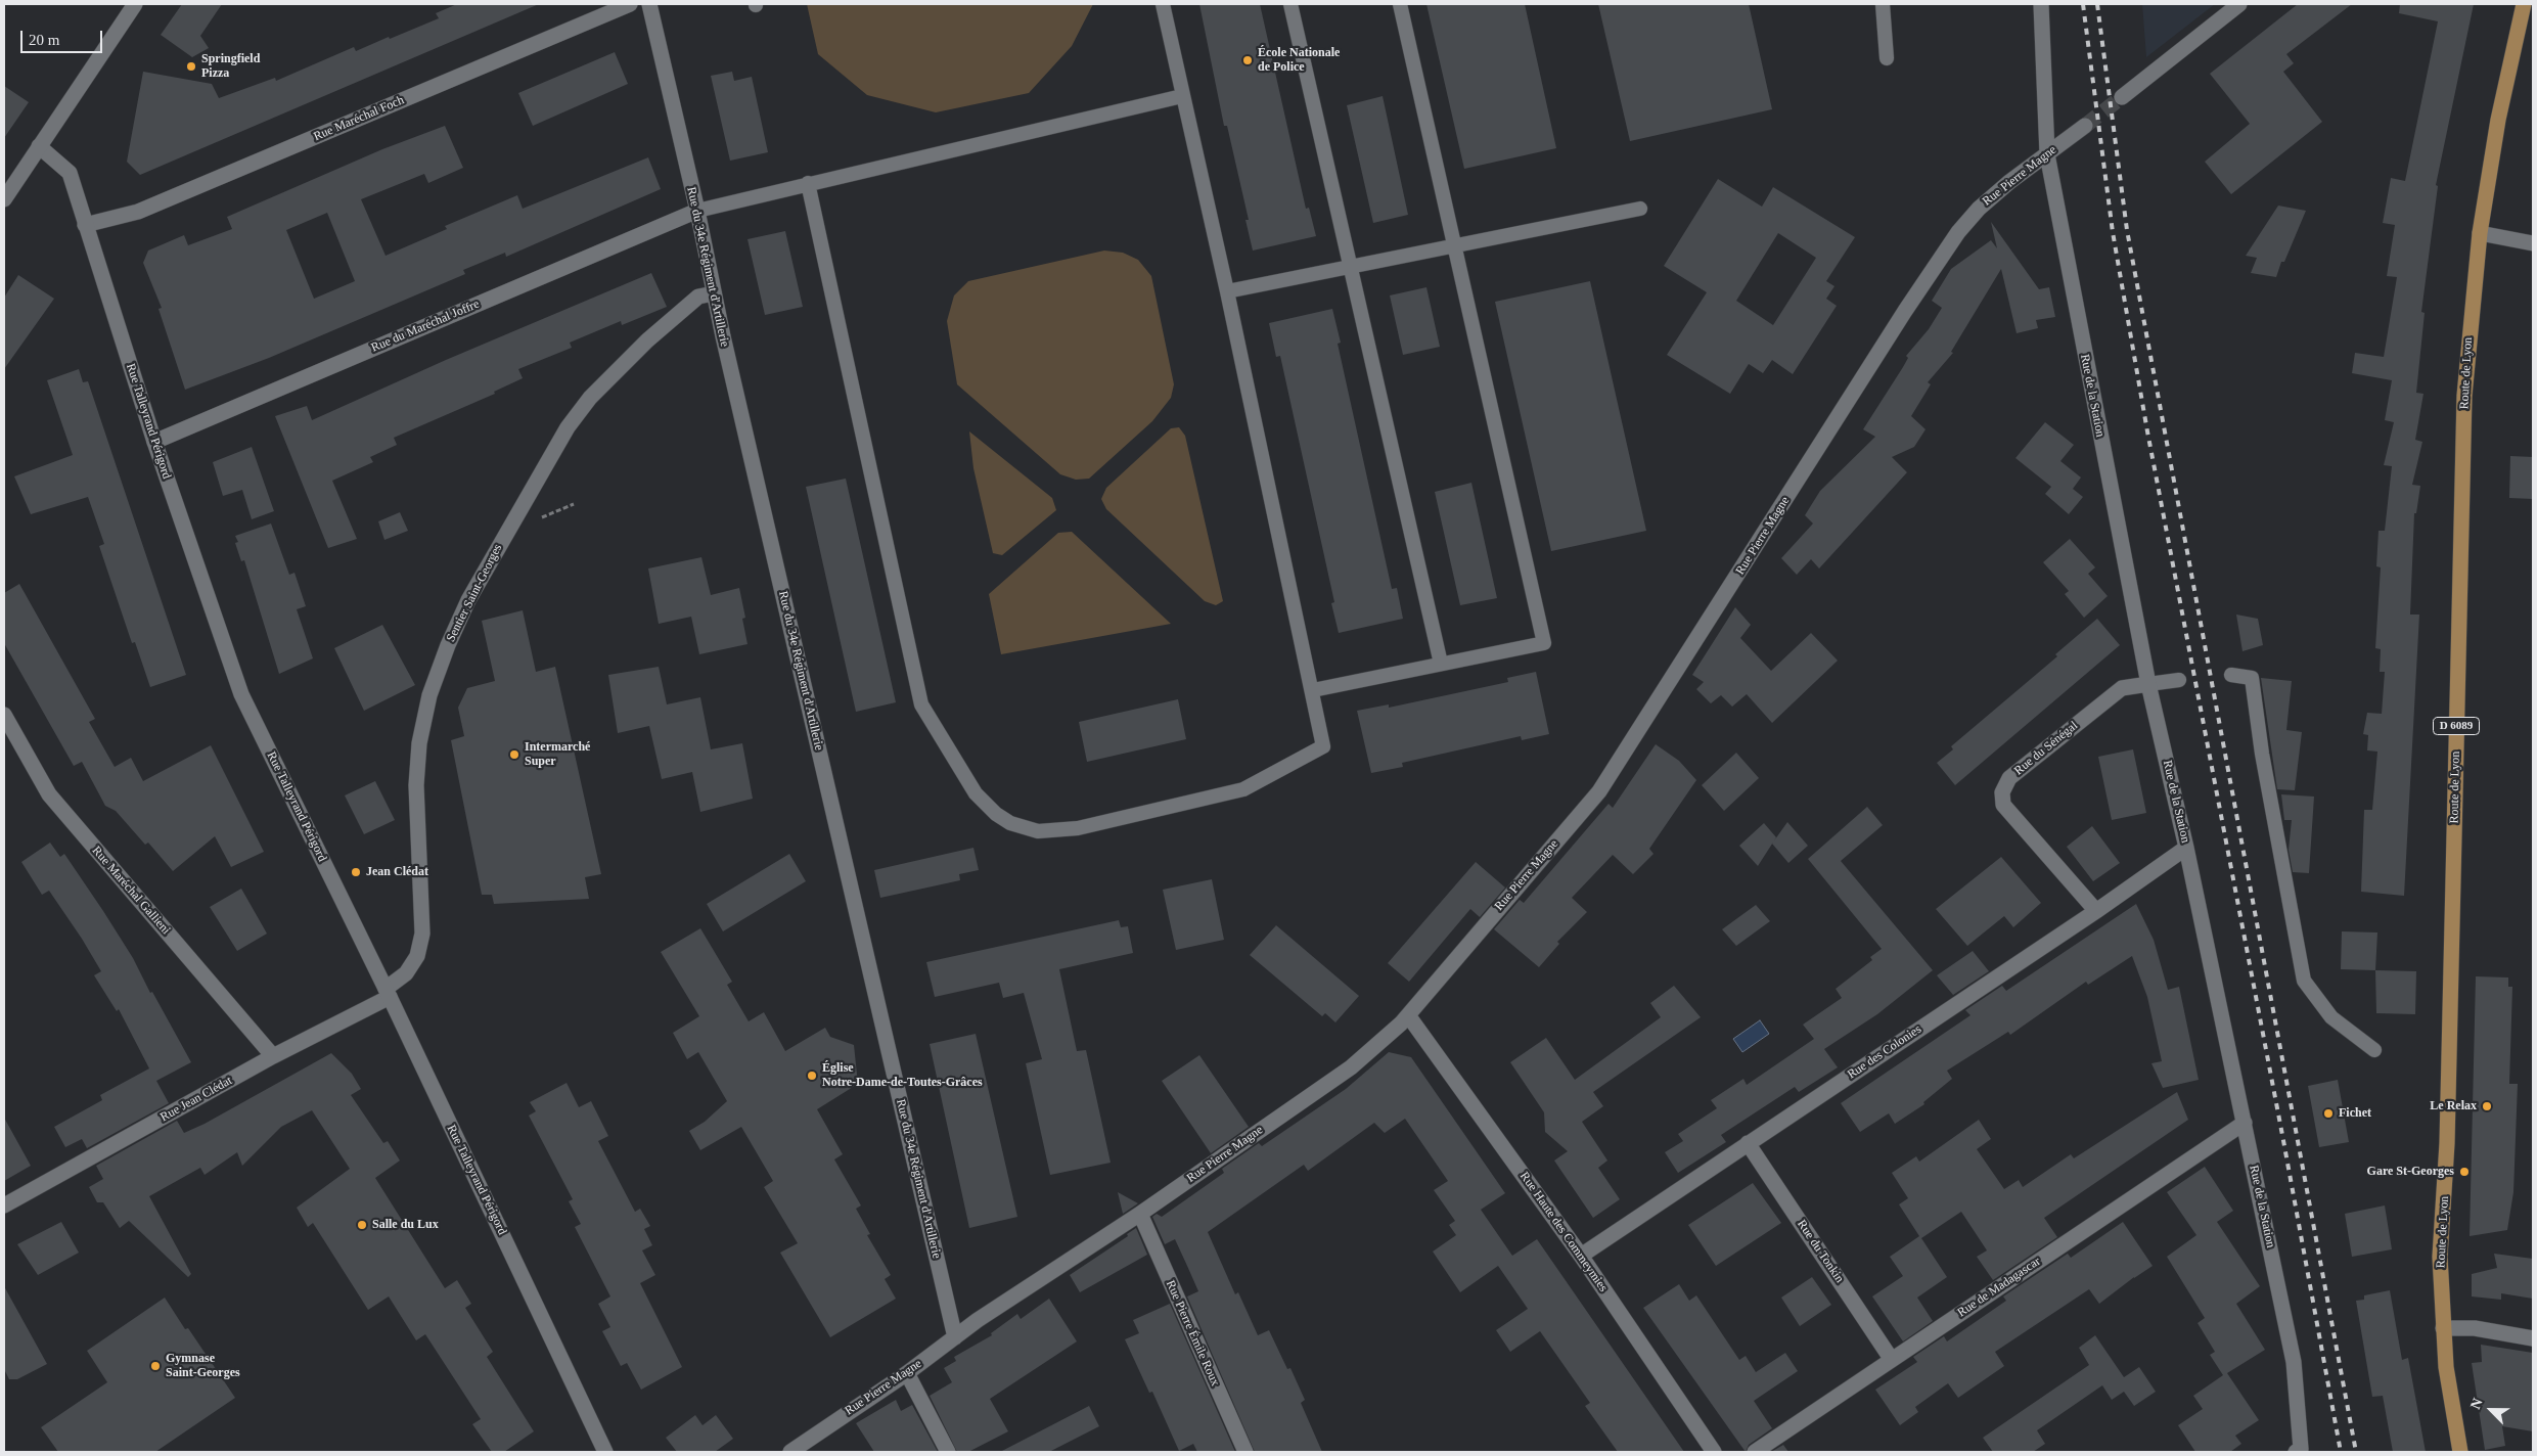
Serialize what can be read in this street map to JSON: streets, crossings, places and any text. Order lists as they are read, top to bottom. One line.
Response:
{"streets":{"main road":["Route de Lyon","D 6089"],"street":["Rue Maréchal Foch","Rue Pierre Magne","Rue du 34e Régiment d'Artillerie","Rue du Maréchal Joffre","Rue de la Station","Rue Talleyrand Périgord","Sentier Saint-Georges","Rue du Sénégal","Rue Maréchal Gallieni","Rue des Colonies","Rue Jean Clédat","Rue Haute des Commeymies","Rue du Tonkin","Rue de Madagascar","Rue Pierre Émile Roux"]},"crossings":[["Rue Maréchal Foch","Rue Talleyrand Périgord"],["Rue Pierre Magne","Rue du 34e Régiment d'Artillerie"],["Rue Pierre Magne","Rue de la Station"],["Rue Pierre Magne","Rue Haute des Commeymies"],["Rue Pierre Magne","Rue Pierre Émile Roux"],["Rue du 34e Régiment d'Artillerie","Rue du Maréchal Joffre"],["Rue du 34e Régiment d'Artillerie","Sentier Saint-Georges"],["Rue du Maréchal Joffre","Rue Talleyrand Périgord"],["Rue de la Station","Rue du Sénégal"],["Rue de la Station","Rue des Colonies"],["Rue de la Station","Rue de Madagascar"],["Rue Talleyrand Périgord","Sentier Saint-Georges"],["Rue Talleyrand Périgord","Rue Jean Clédat"],["Sentier Saint-Georges","Rue Jean Clédat"],["Rue du Sénégal","Rue des Colonies"],["Rue Maréchal Gallieni","Rue Jean Clédat"],["Rue des Colonies","Rue Haute des Commeymies"],["Rue des Colonies","Rue du Tonkin"],["Rue du Tonkin","Rue de Madagascar"]],"places":["École Nationale de Police","Springfield Pizza","Intermarché Super","Jean Clédat","Église Notre-Dame-de-Toutes-Grâces","Le Relax","Fichet","Gare St-Georges","Salle du Lux","Gymnase Saint-Georges"],"scale_bar":"20 m","north":"top left"}
